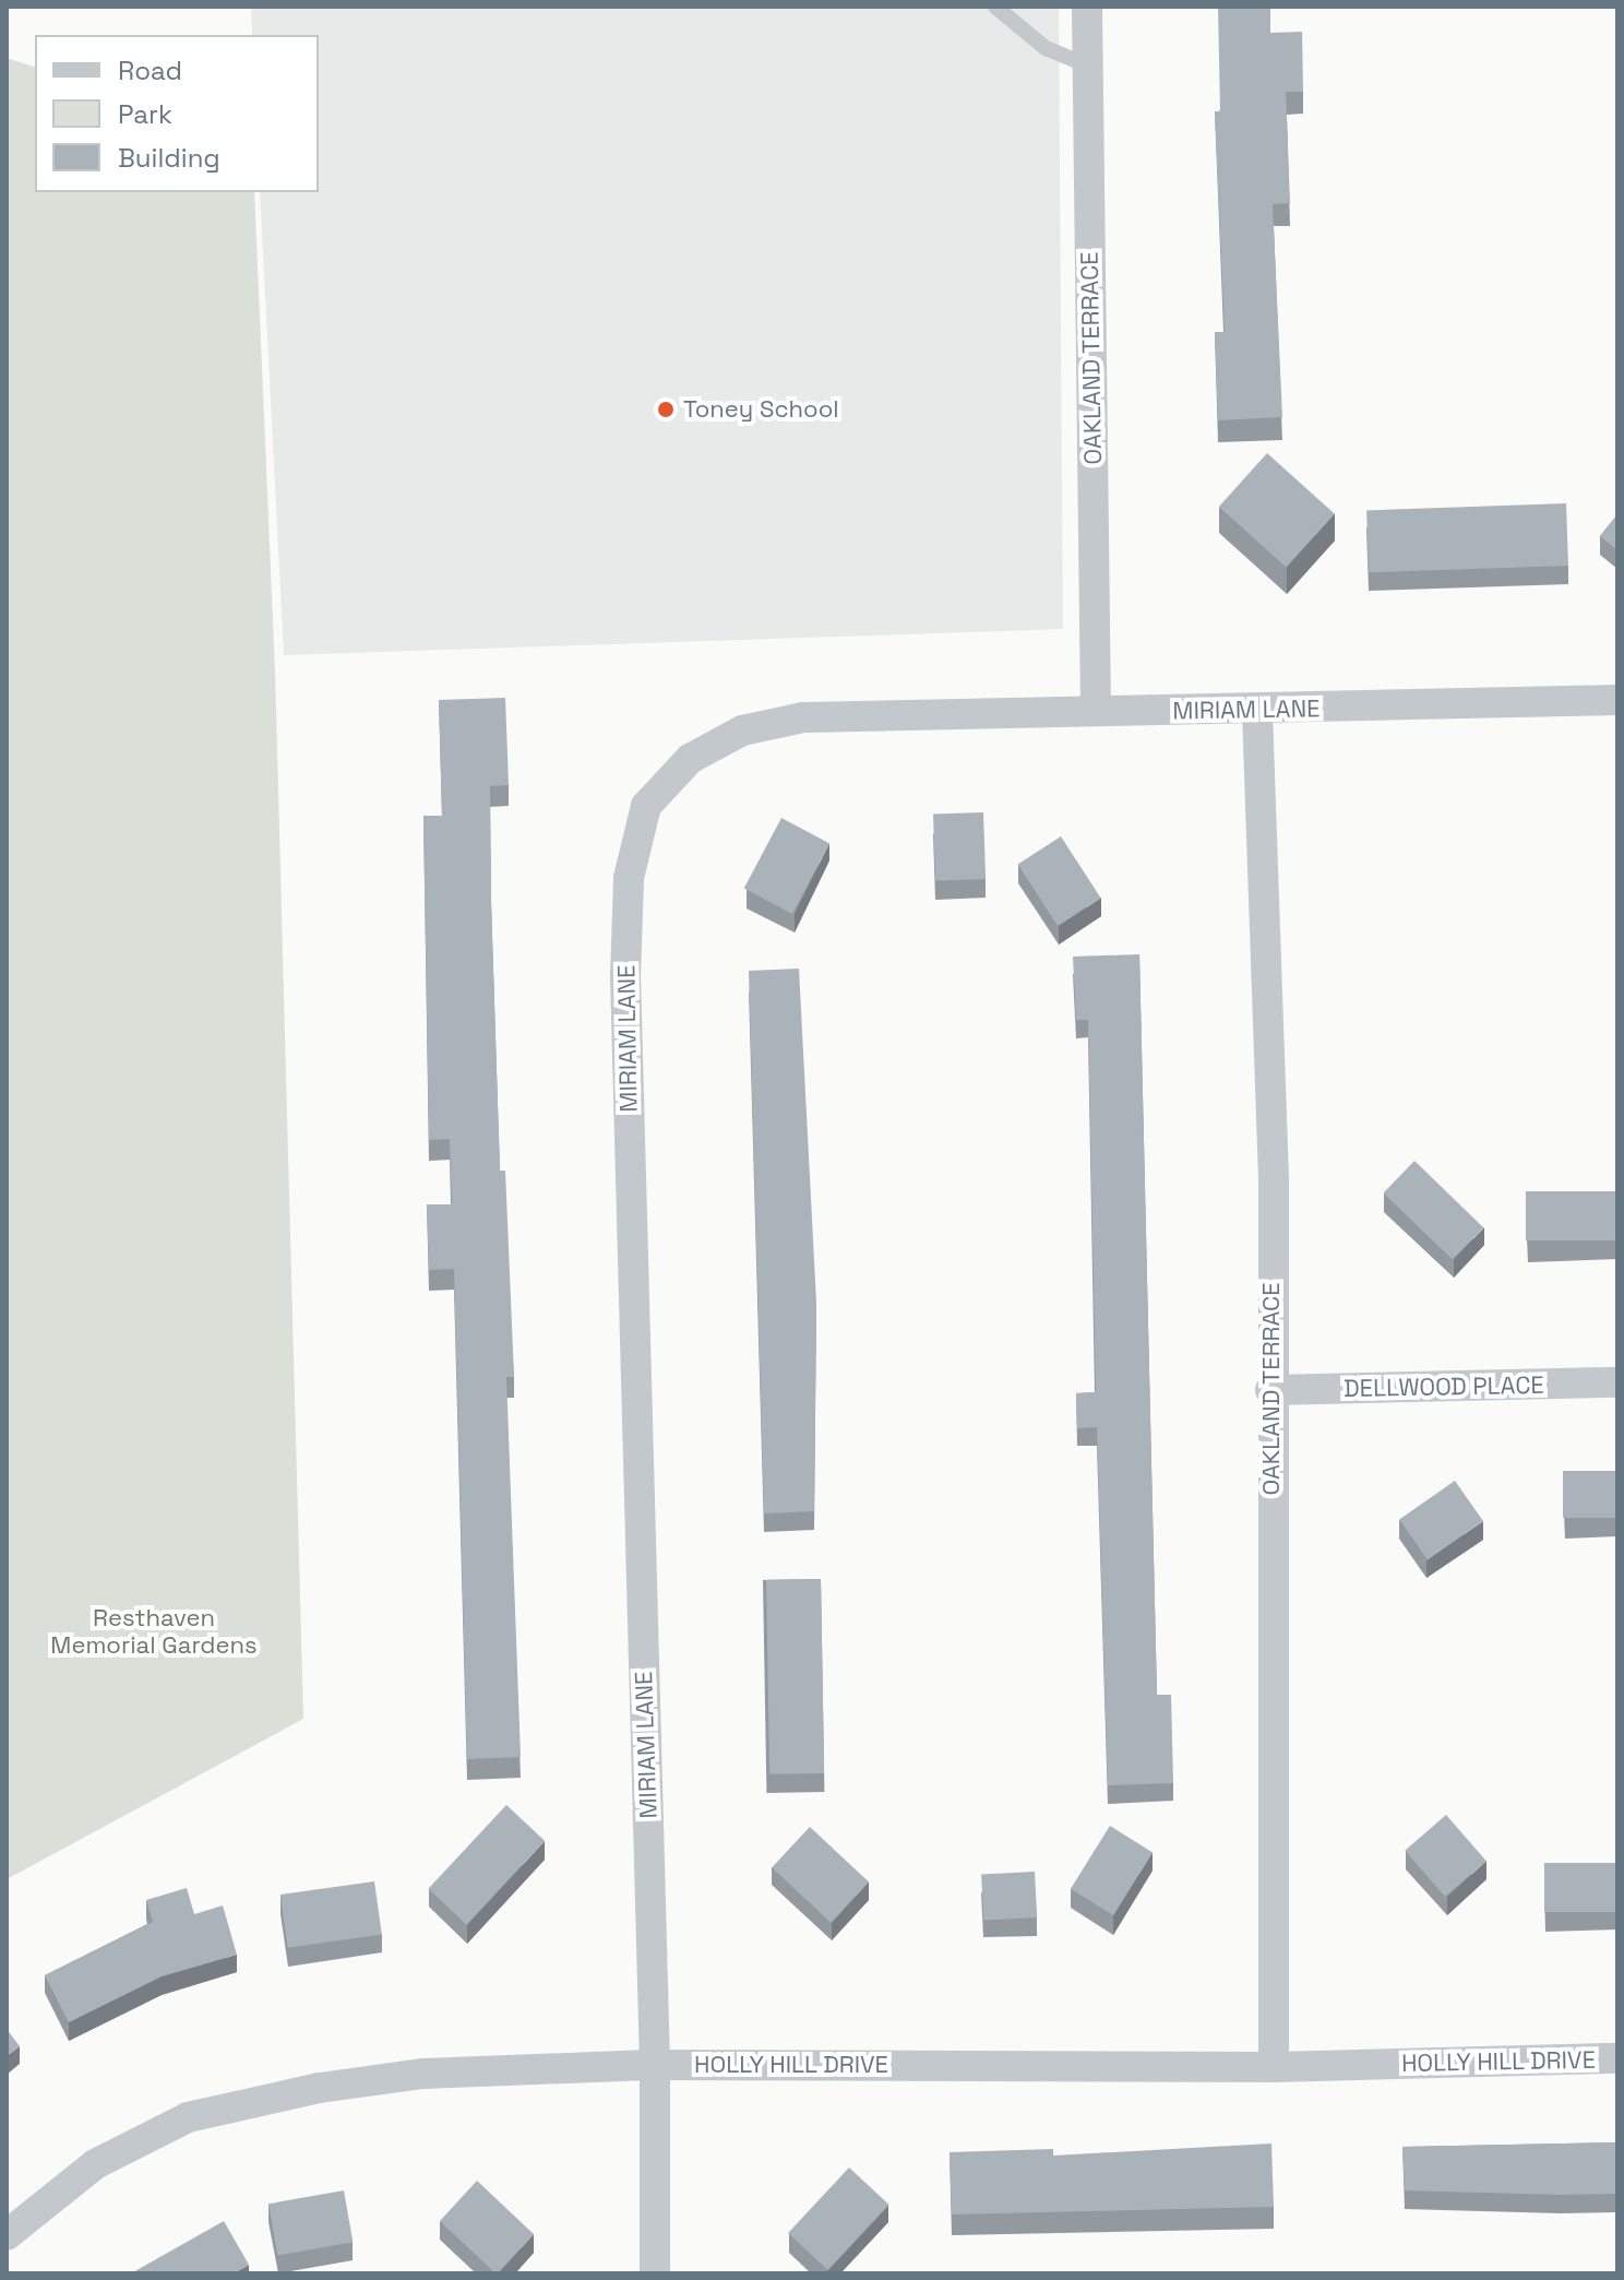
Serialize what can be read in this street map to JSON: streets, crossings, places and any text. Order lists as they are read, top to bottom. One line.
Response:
{"streets":{"street":["OAKLAND TERRACE","MIRIAM LANE","DELLWOOD PLACE","HOLLY HILL DRIVE"]},"crossings":[["OAKLAND TERRACE","MIRIAM LANE"],["OAKLAND TERRACE","DELLWOOD PLACE"],["OAKLAND TERRACE","HOLLY HILL DRIVE"],["MIRIAM LANE","HOLLY HILL DRIVE"]],"parks":["Resthaven Memorial Gardens"],"places":["Toney School"],"legend":["Road","Park","Building"]}
